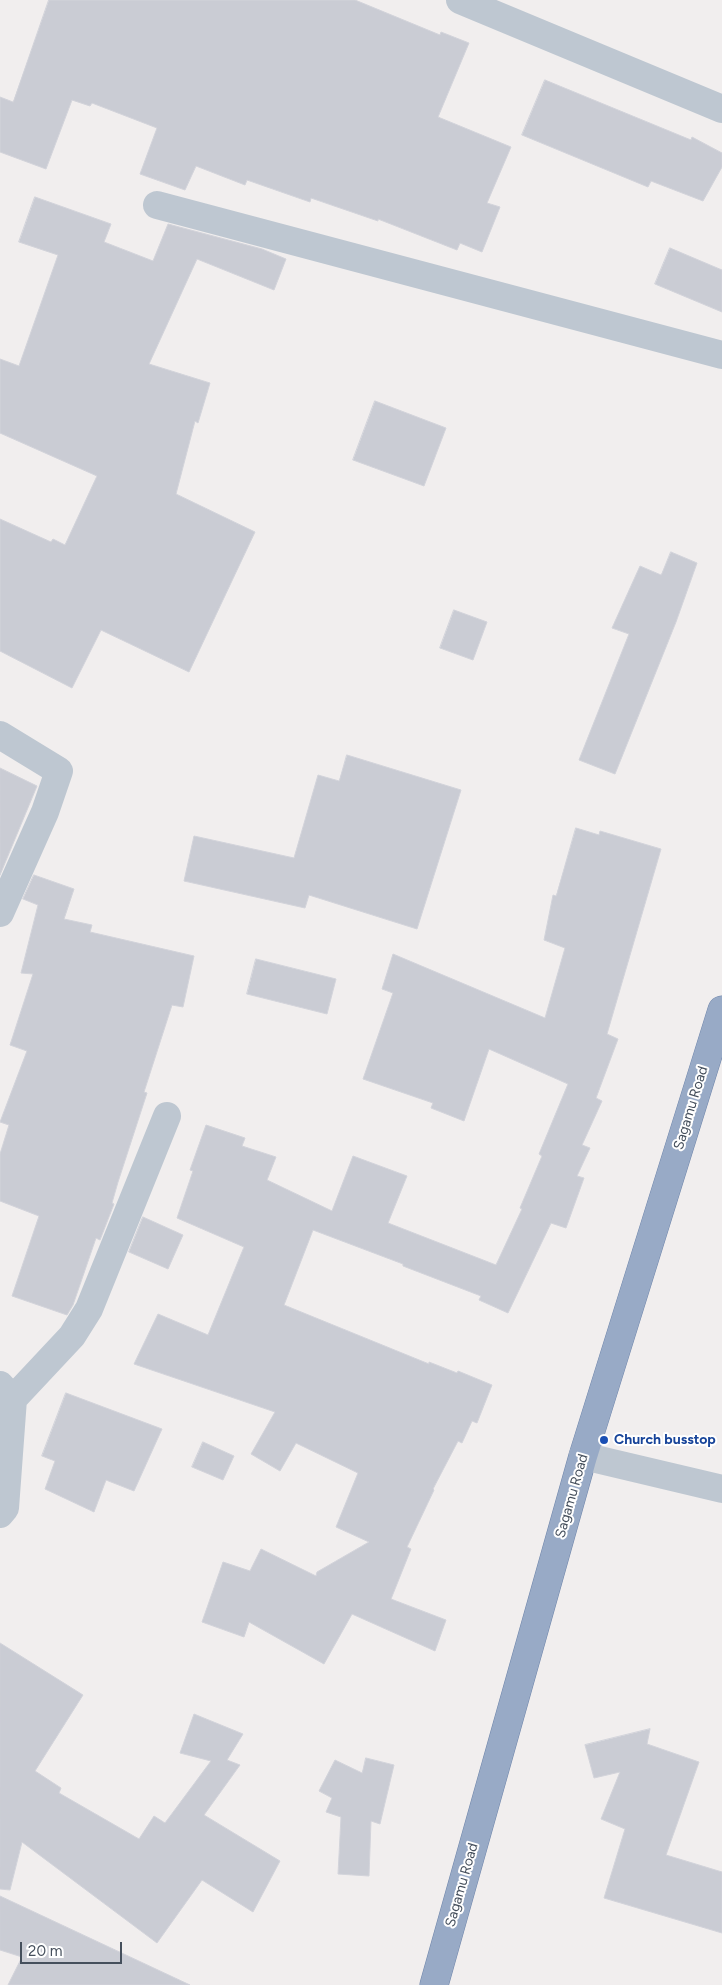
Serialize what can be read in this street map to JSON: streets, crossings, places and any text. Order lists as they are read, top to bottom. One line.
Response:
{"streets":{"highway":["Sagamu Road"]},"places":["Church busstop"],"scale_bar":"20 m"}
